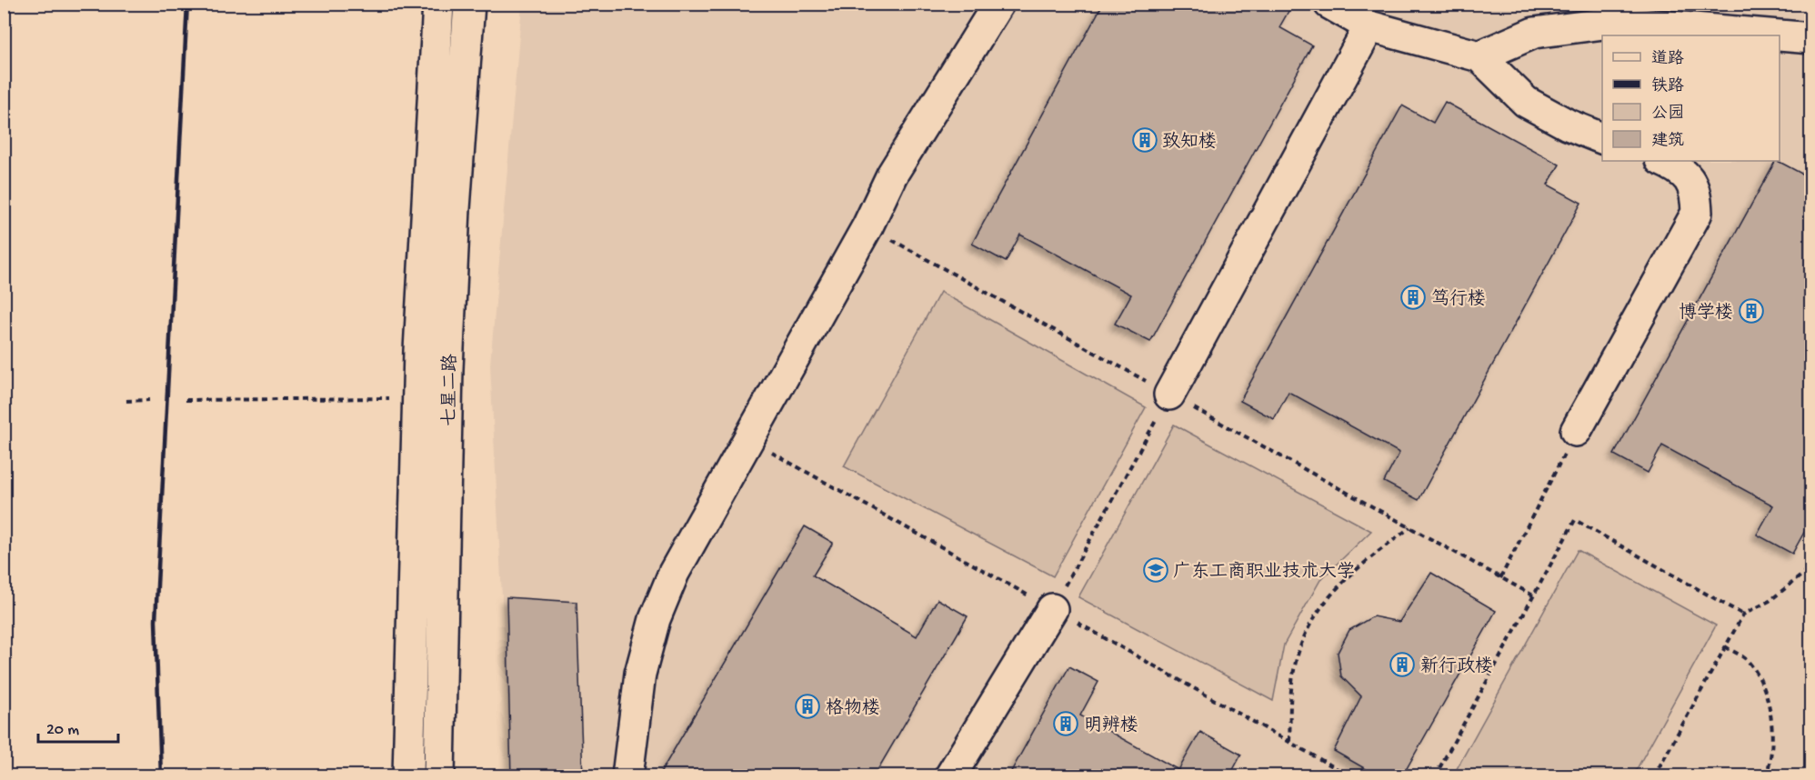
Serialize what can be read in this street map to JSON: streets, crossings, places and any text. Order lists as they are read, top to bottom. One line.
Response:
{"streets":{"street":["七星二路"]},"places":{"building":["致知楼","笃行楼","博学楼","新行政楼","格物楼","明辨楼"],"school or university":["广东工商职业技术大学"]},"legend":["道路","铁路","公园","建筑"],"scale_bar":"20 m"}
